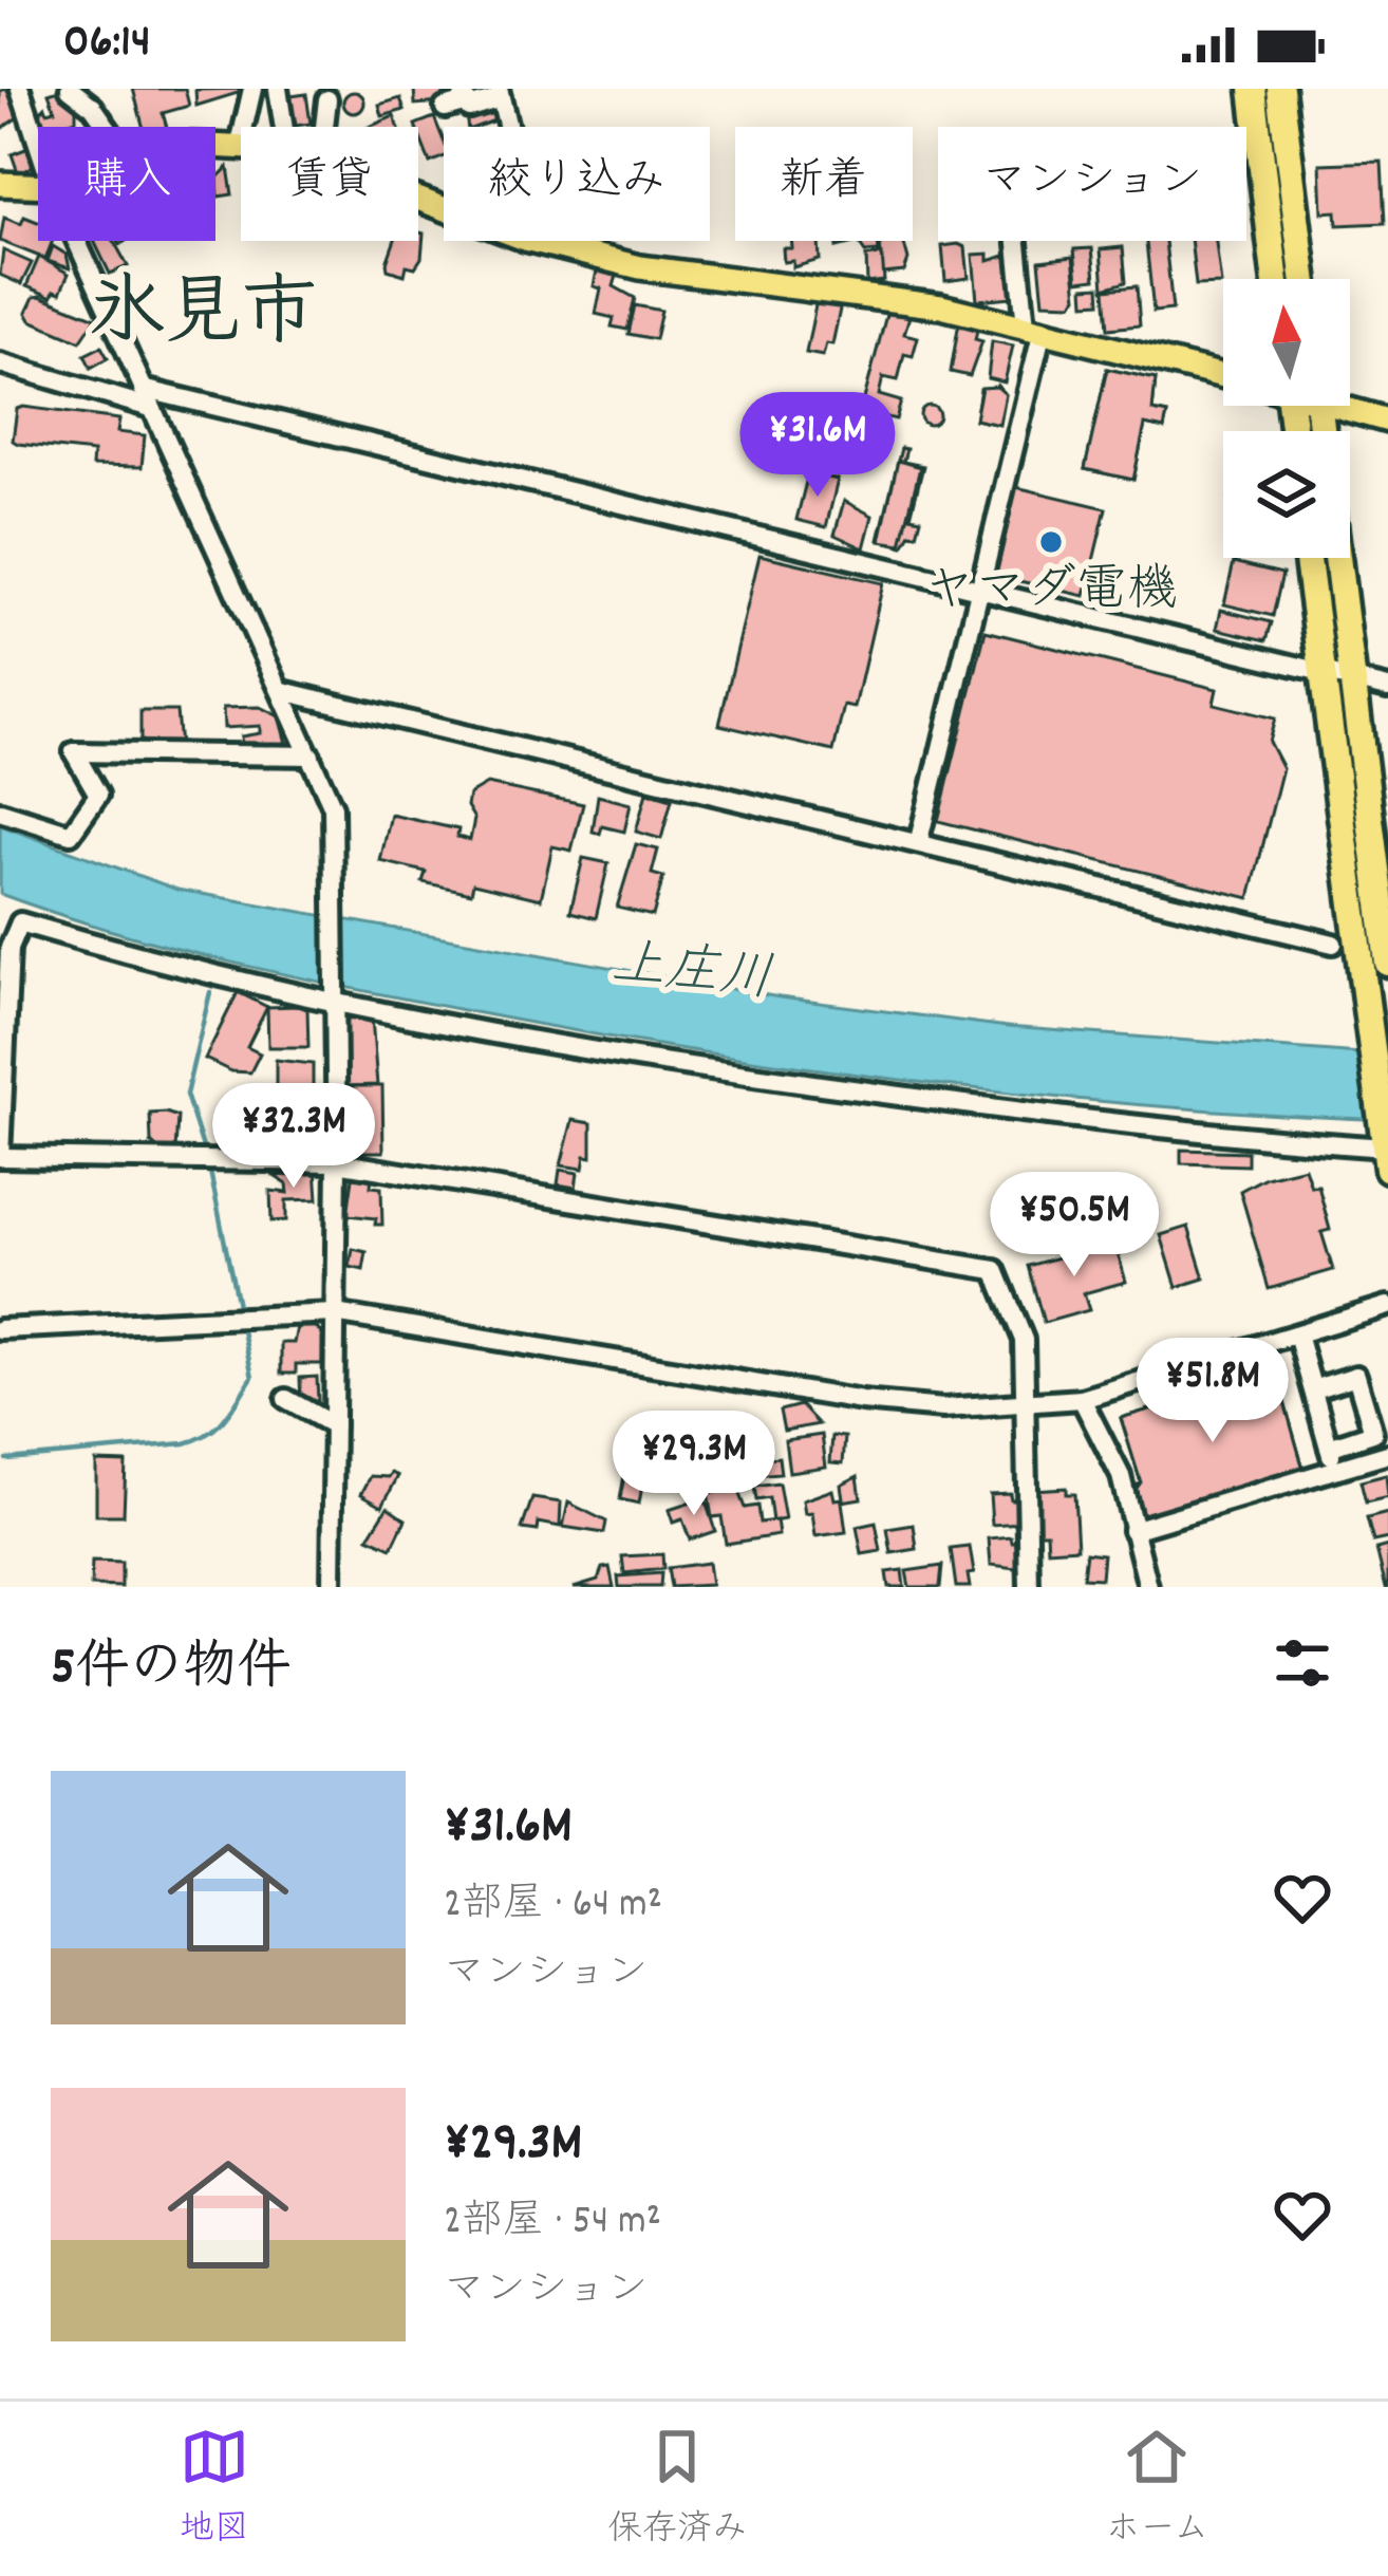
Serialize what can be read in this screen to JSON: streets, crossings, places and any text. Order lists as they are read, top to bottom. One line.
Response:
{"districts":["氷見市"],"water":["上庄川"],"places":["ヤマダ電機"],"north":"top","page":{"status":"06:14","chip":["購入","賃貸","絞り込み","新着","マンション"],"price":["¥31.6M","¥32.3M","¥50.5M","¥51.8M","¥29.3M"],"heading":"5件の物件","list":[{"name":"¥31.6M","note":"2部屋 · 64 m² · マンション"},{"name":"¥29.3M","note":"2部屋 · 54 m² · マンション"}],"tabs":["地図","保存済み","ホーム"]}}
